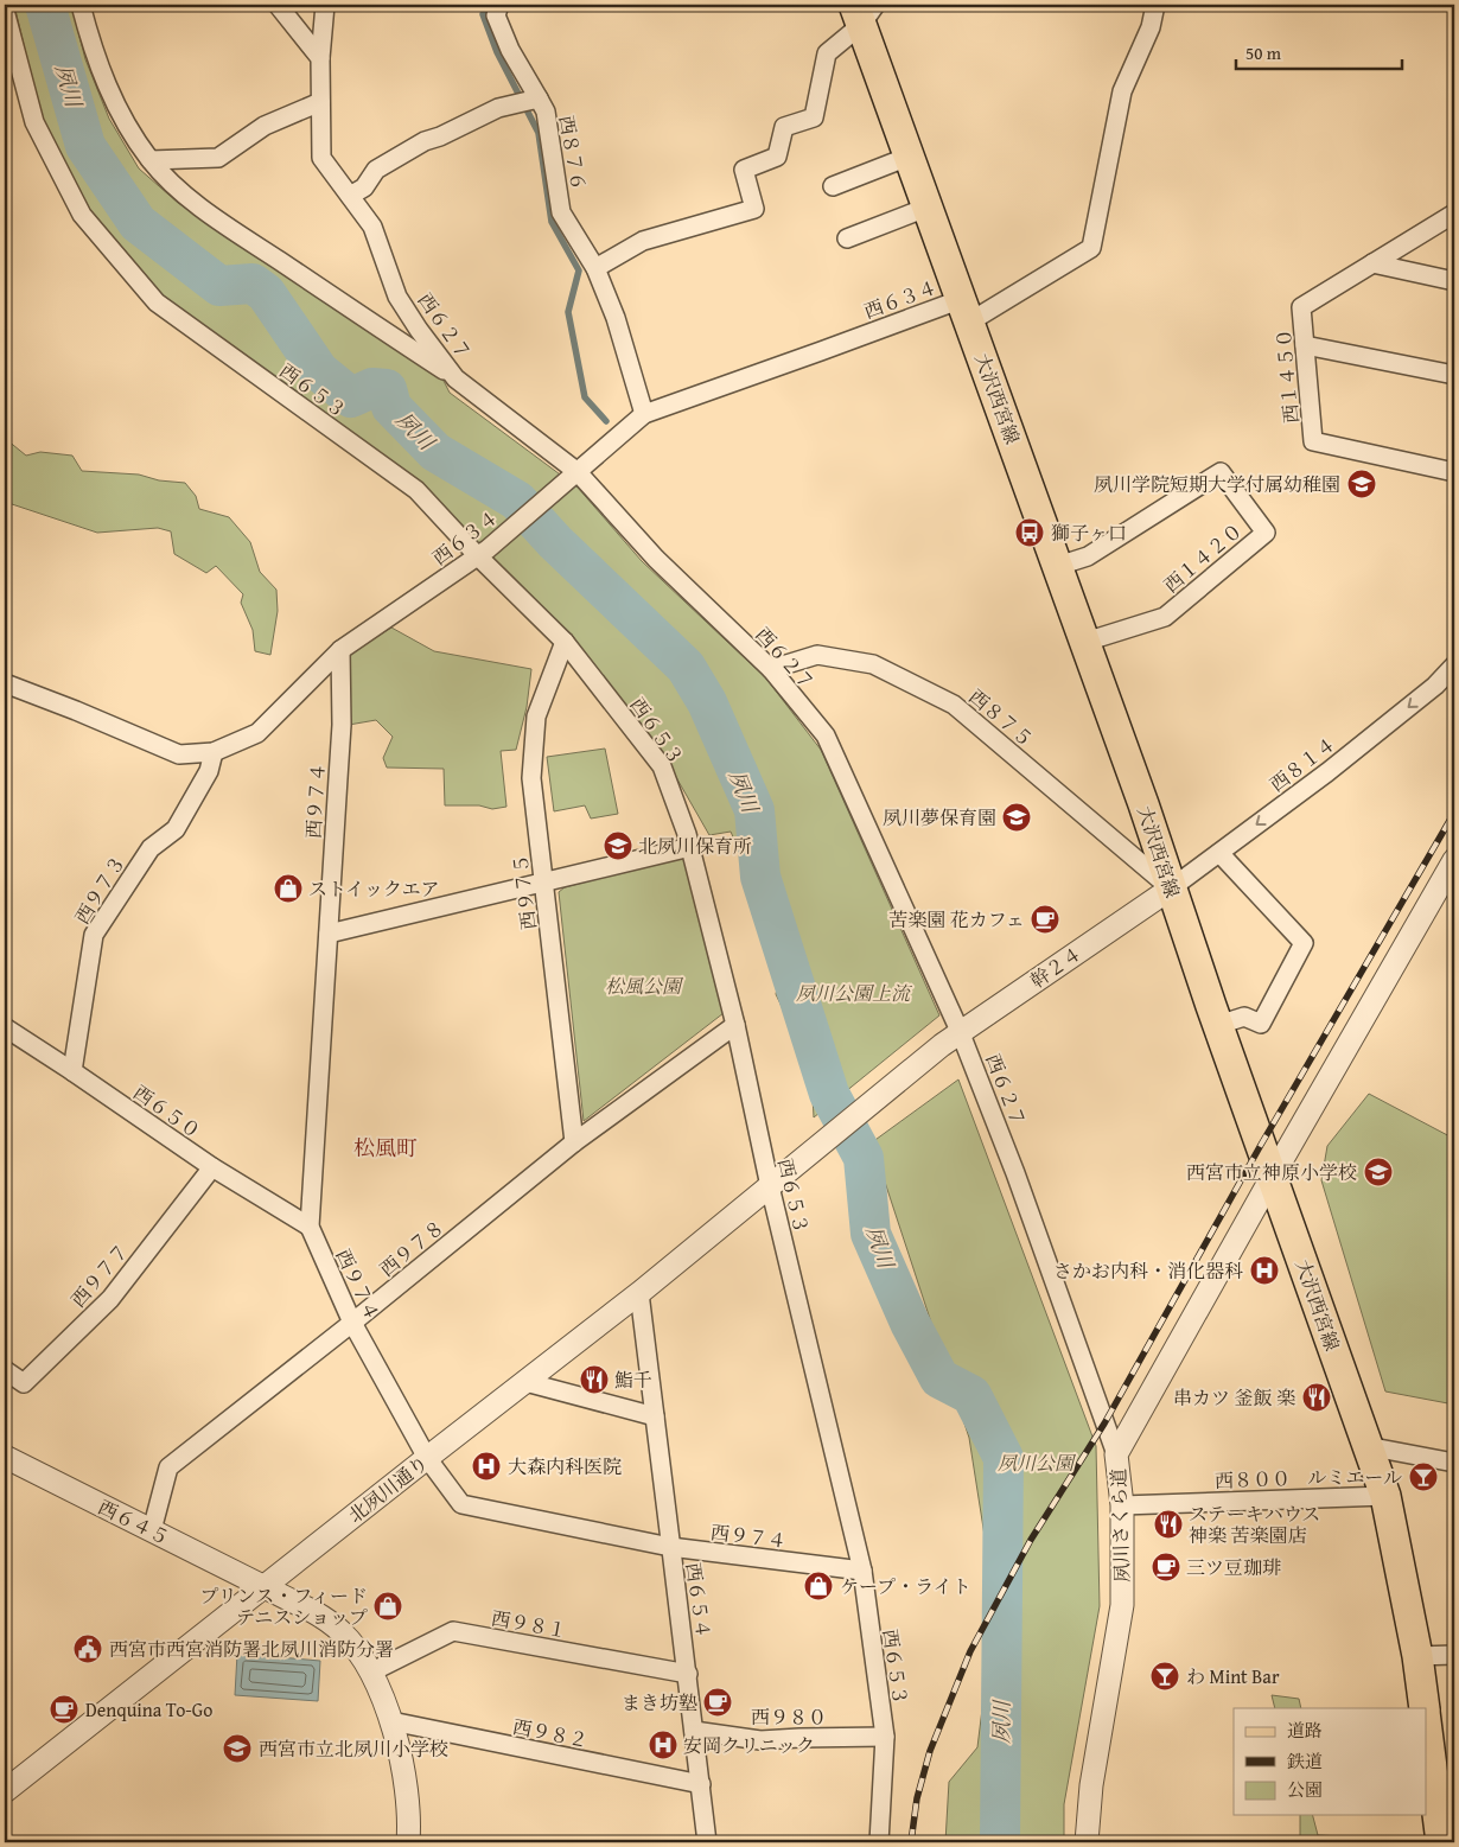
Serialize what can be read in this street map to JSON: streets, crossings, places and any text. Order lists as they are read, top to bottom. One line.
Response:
{"streets":{"main road":["大沢西宮線"],"street":["西８７６","西６３４","西６２７","西１４５０","西６５３","西１４２０","西８７５","西８１４","西９７４","西９７３","西９７５","幹２４","西６５０","西９７８","西９７７","西８００","北夙川通り","西６４５","夙川さくら道","西６５４","西９８１","西９８０","西９８２"]},"crossings":[["西８７６","西６３４"],["西６３４","西６２７"],["西６３４","西６５３"],["西６３４","大沢西宮線"],["西６３４","西９７４"],["西６３４","西９７３"],["西６２７","西８７５"],["西６２７","幹２４"],["西６２７","夙川さくら道"],["西６５３","西９７４"],["西６５３","西９７５"],["西６５３","幹２４"],["西６５３","西９７８"],["西６５３","北夙川通り"],["西６５３","西９８０"],["大沢西宮線","西１４２０"],["大沢西宮線","西８７５"],["大沢西宮線","西８１４"],["大沢西宮線","幹２４"],["大沢西宮線","西８００"],["大沢西宮線","夙川さくら道"],["西８７５","西８１４"],["西８７５","幹２４"],["西８１４","幹２４"],["西９７４","西６５０"],["西９７４","西９７８"],["西９７４","北夙川通り"],["西９７４","西６５４"],["西９７３","西６５０"],["西９７５","西９７８"],["幹２４","北夙川通り"],["西６５０","西９７７"],["西９７８","西６４５"],["西８００","夙川さくら道"],["北夙川通り","西６４５"],["北夙川通り","西６５４"],["西６４５","西９８１"],["西６４５","西９８２"],["西６５４","西９８１"],["西６５４","西９８０"],["西６５４","西９８２"]],"one_way":["西８１４"],"districts":["松風町"],"water":["夙川"],"parks":["松風公園","夙川公園上流","夙川公園"],"places":{"school or university":["夙川学院短期大学付属幼稚園","夙川夢保育園","北夙川保育所","西宮市立神原小学校","西宮市立北夙川小学校"],"bus stop":["獅子ヶ口"],"shop":["ストイックエア","ケープ・ライト","プリンス・フィード テニスショップ"],"cafe":["苦楽園 花カフェ","三ツ豆珈琲","まき坊塾","Denquina To-Go"],"hospital":["さかお内科・消化器科","大森内科医院","安岡クリニック"],"restaurant":["鮨千","串カツ 釜飯 楽","ステーキハウス 神楽 苦楽園店"],"bar":["ルミエール","わ Mint Bar"],"public building":["西宮市西宮消防署北夙川消防分署"]},"legend":["道路","鉄道","公園"],"scale_bar":"50 m"}
